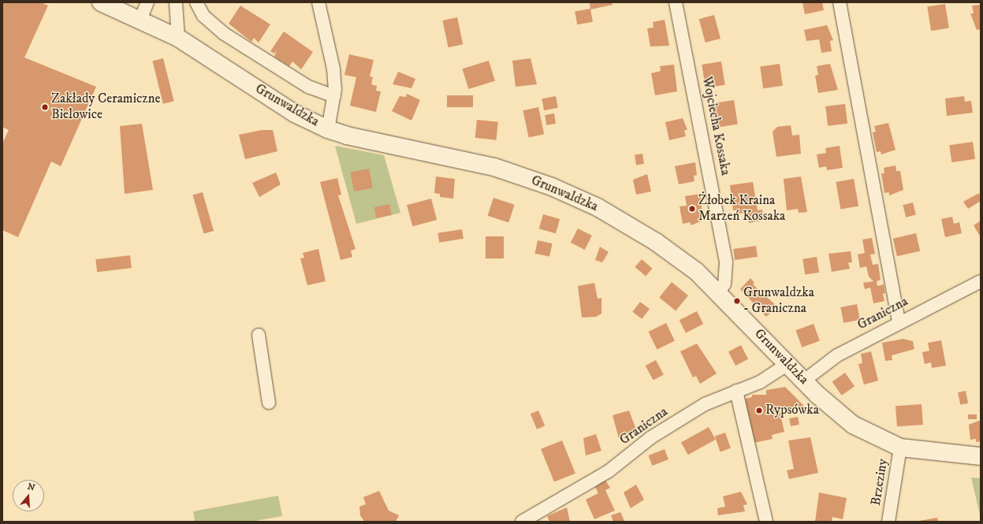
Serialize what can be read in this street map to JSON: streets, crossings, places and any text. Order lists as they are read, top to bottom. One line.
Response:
{"streets":{"street":["Grunwaldzka","Wojciecha Kossaka","Graniczna","Brzeziny"]},"crossings":[["Grunwaldzka","Wojciecha Kossaka"],["Grunwaldzka","Graniczna"],["Grunwaldzka","Brzeziny"]],"places":["Zakłady Ceramiczne Bielowice","Żłobek Kraina Marzeń Kossaka","Grunwaldzka - Graniczna","Rypsówka"],"north":"top"}
